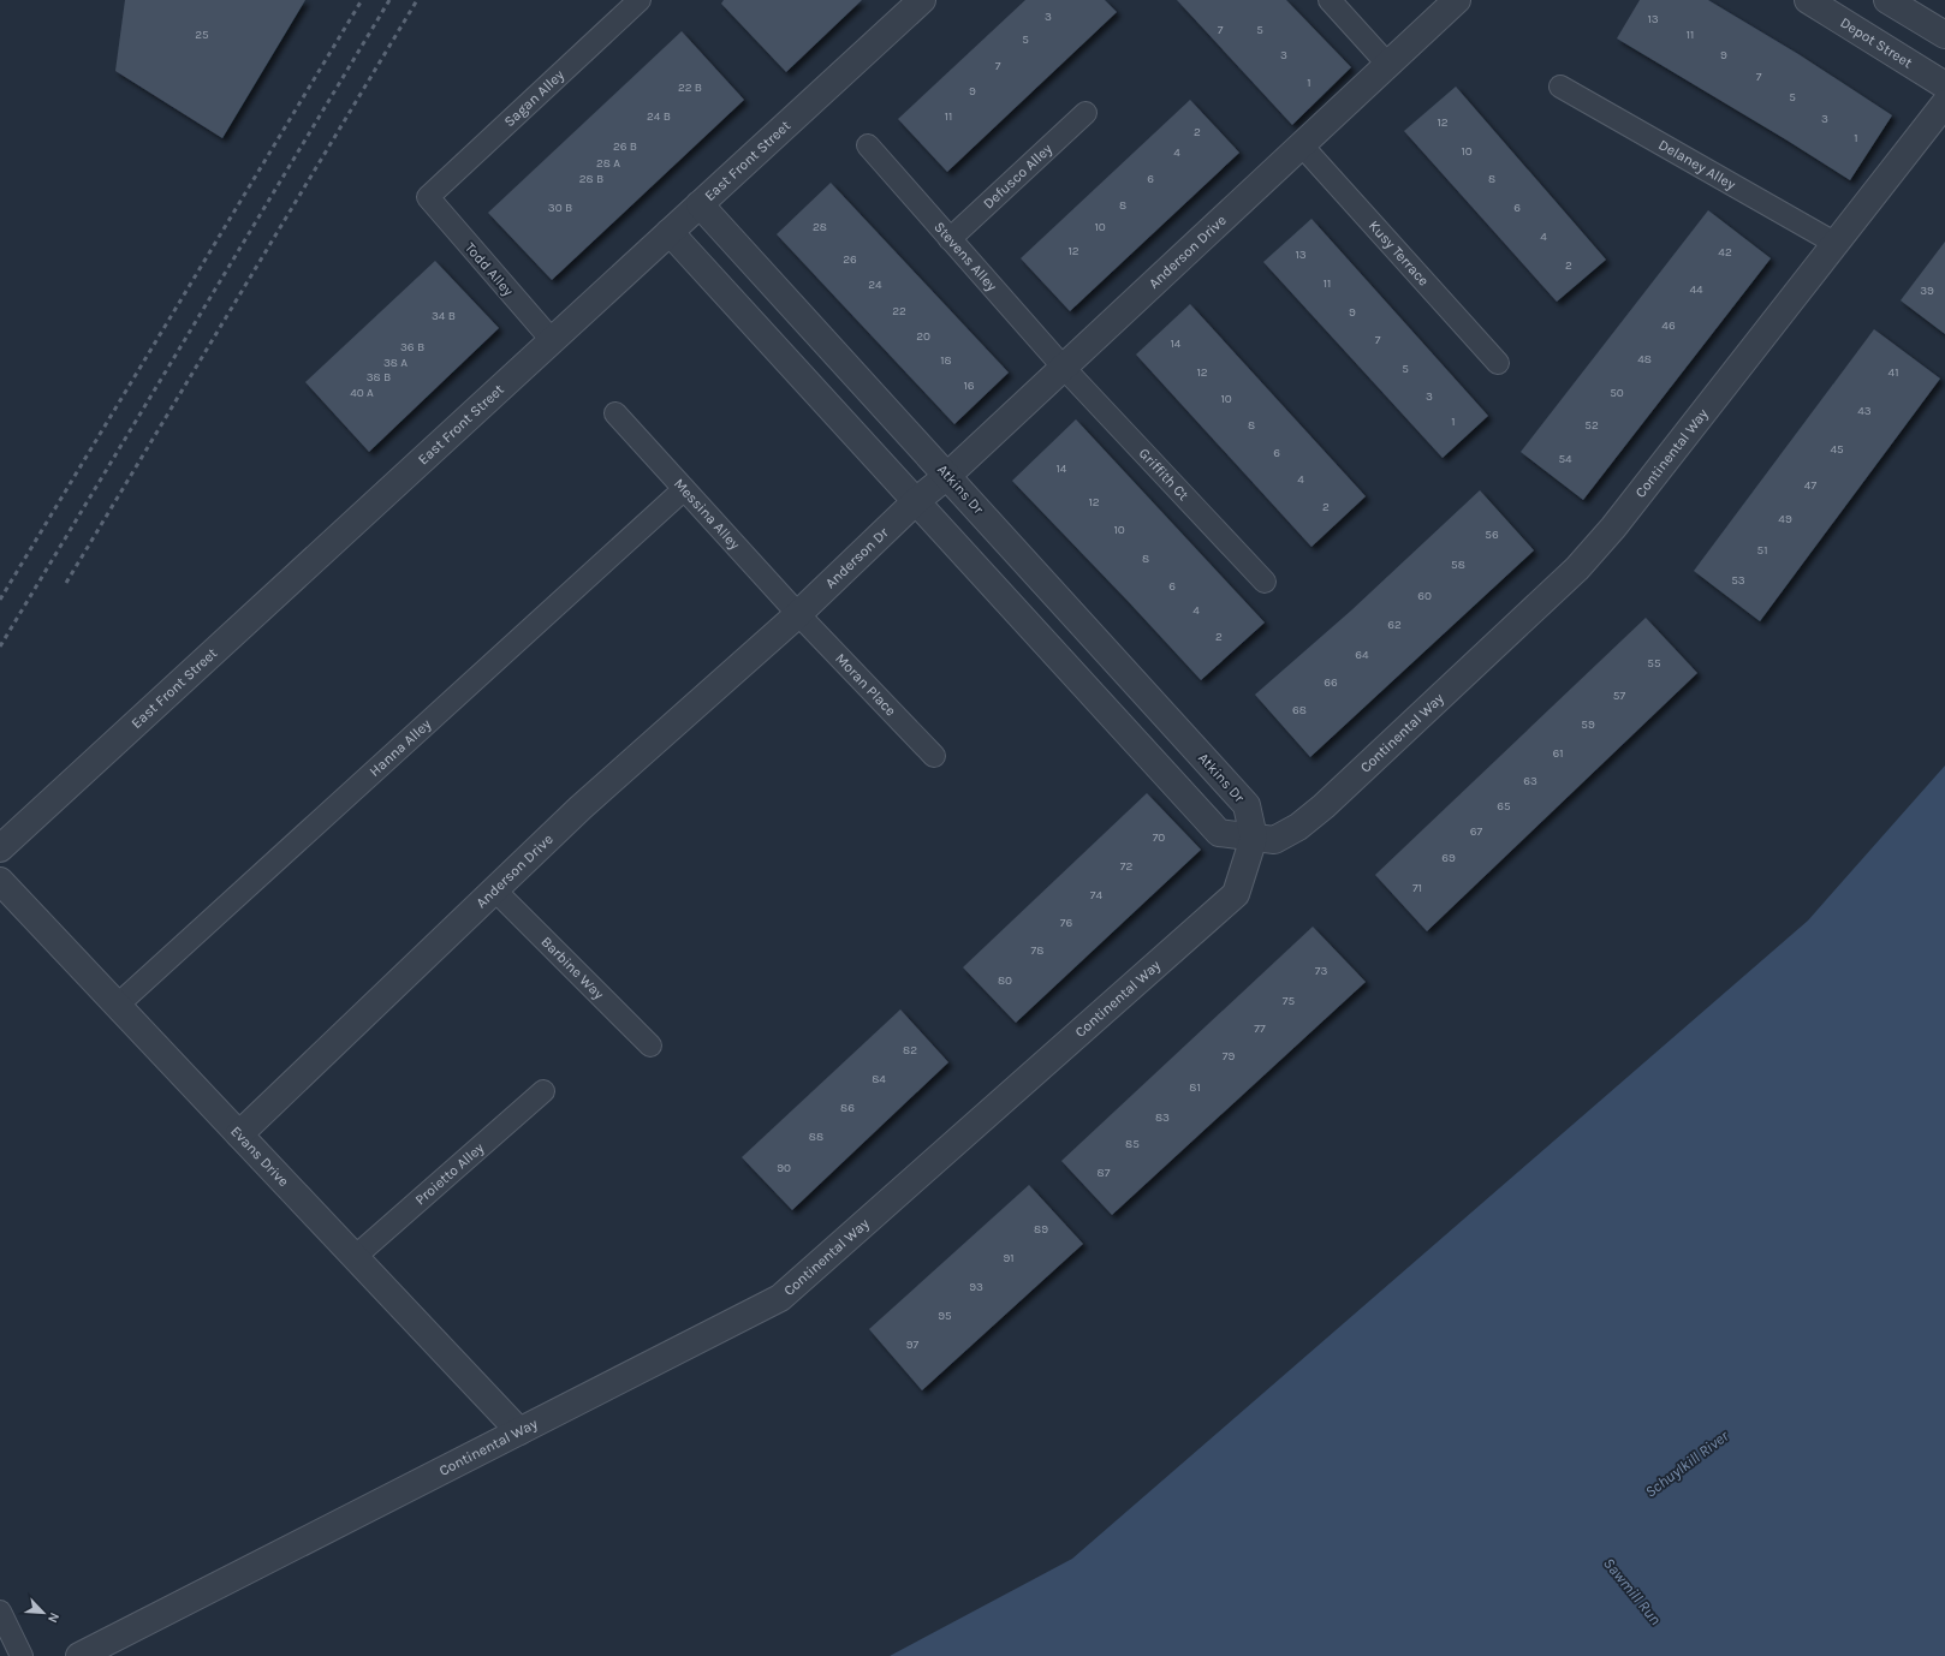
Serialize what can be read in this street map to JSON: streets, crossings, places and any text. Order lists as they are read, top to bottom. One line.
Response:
{"streets":{"street":["Depot Street","East Front Street","Anderson Drive","Continental Way","Atkins Dr","Anderson Dr","Evans Drive"],"lane":["Sagan Alley","Delaney Alley","Defusco Alley","Kusy Terrace","Stevens Alley","Todd Alley","Griffith Ct","Messina Alley","Moran Place","Hanna Alley","Barbine Way","Proietto Alley"]},"crossings":[["Sagan Alley","Todd Alley"],["East Front Street","Todd Alley"],["East Front Street","Atkins Dr"],["Delaney Alley","Continental Way"],["Defusco Alley","Stevens Alley"],["Anderson Drive","Kusy Terrace"],["Anderson Drive","Stevens Alley"],["Anderson Drive","Griffith Ct"],["Anderson Drive","Atkins Dr"],["Anderson Drive","Messina Alley"],["Anderson Drive","Anderson Dr"],["Anderson Drive","Moran Place"],["Anderson Drive","Barbine Way"],["Anderson Drive","Evans Drive"],["Stevens Alley","Griffith Ct"],["Continental Way","Atkins Dr"],["Continental Way","Evans Drive"],["Messina Alley","Anderson Dr"],["Messina Alley","Moran Place"],["Messina Alley","Hanna Alley"],["Anderson Dr","Moran Place"],["Hanna Alley","Evans Drive"],["Evans Drive","Proietto Alley"]],"water":["Schuylkill River","Sawmill Run"],"house_numbers":["3","13","7","5","25","11","5","3","9","7","7","1","22 B","9","5","24 B","11","3","12","2","1","26 B","10","4","28 A","28 B","6","8","8","30 B","6","28","10","4","12","42","13","26","2","11","24","44","39","22","9","34 B","46","20","7","14","36 B","48","18","38 A","5","12","41","38 B","16","40 A","50","3","10","43","1","8","52","45","6","54","14","4","47","12","2","49","10","56","51","8","58","53","6","60","4","62","2","64","55","66","57","68","59","61","63","65","67","70","69","72","71","74","76","78","73","80","75","77","82","79","84","81","86","83","88","85","90","87","89","91","93","95","97"],"north":"bottom right"}
